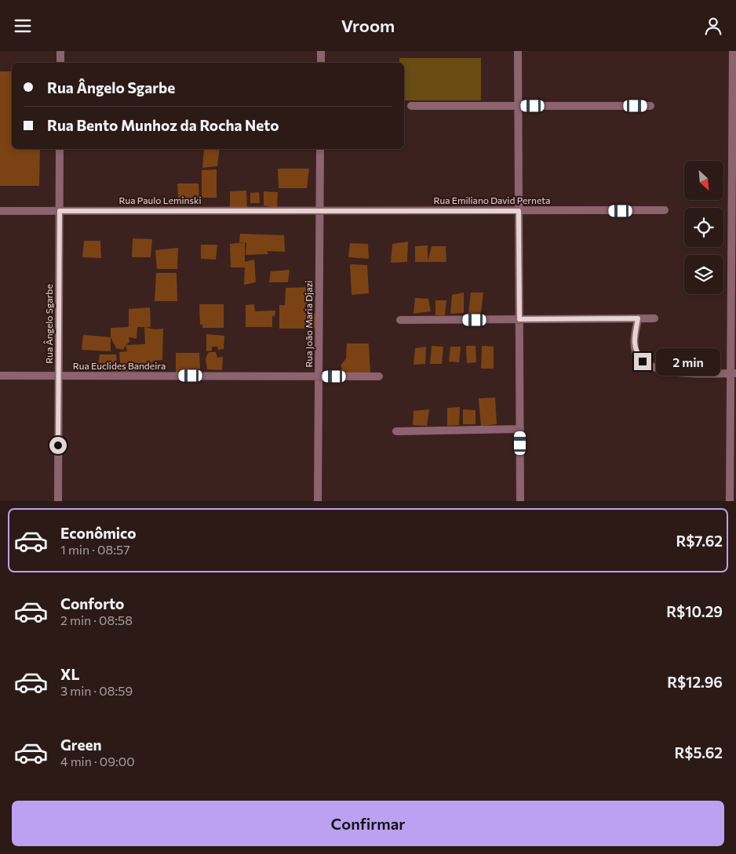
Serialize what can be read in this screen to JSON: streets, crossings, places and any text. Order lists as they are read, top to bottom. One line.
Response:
{"streets":{"street":["Rua Paulo Leminski","Rua Emiliano David Perneta","Rua Ângelo Sgarbe","Rua João Maria Djazi","Rua Euclides Bandeira"]},"crossings":[["Rua Paulo Leminski","Rua Emiliano David Perneta"],["Rua Paulo Leminski","Rua Ângelo Sgarbe"],["Rua Paulo Leminski","Rua João Maria Djazi"],["Rua Emiliano David Perneta","Rua João Maria Djazi"],["Rua Ângelo Sgarbe","Rua Euclides Bandeira"],["Rua João Maria Djazi","Rua Euclides Bandeira"]],"north":"bottom right","page":{"header":"Vroom","banner":["Rua Ângelo Sgarbe","Rua Bento Munhoz da Rocha Neto"],"bubble":"2 min","list":[{"name":"Econômico","note":"1 min · 08:57","value":"R$7.62"},{"name":"Conforto","note":"2 min · 08:58","value":"R$10.29"},{"name":"XL","note":"3 min · 08:59","value":"R$12.96"},{"name":"Green","note":"4 min · 09:00","value":"R$5.62"}],"buttons":"Confirmar"}}
